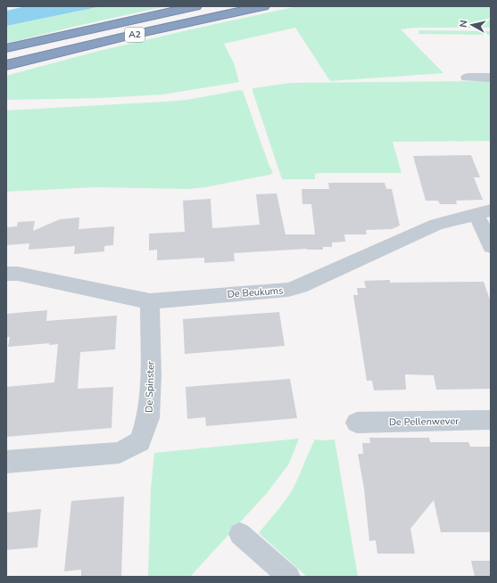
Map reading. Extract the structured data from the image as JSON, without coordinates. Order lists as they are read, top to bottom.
{
  "streets": {
    "highway": ["A2"],
    "street": ["De Beukums", "De Spinster", "De Pellenwever"]
  },
  "crossings": [
    ["De Beukums", "De Spinster"]
  ],
  "north": "left"
}
